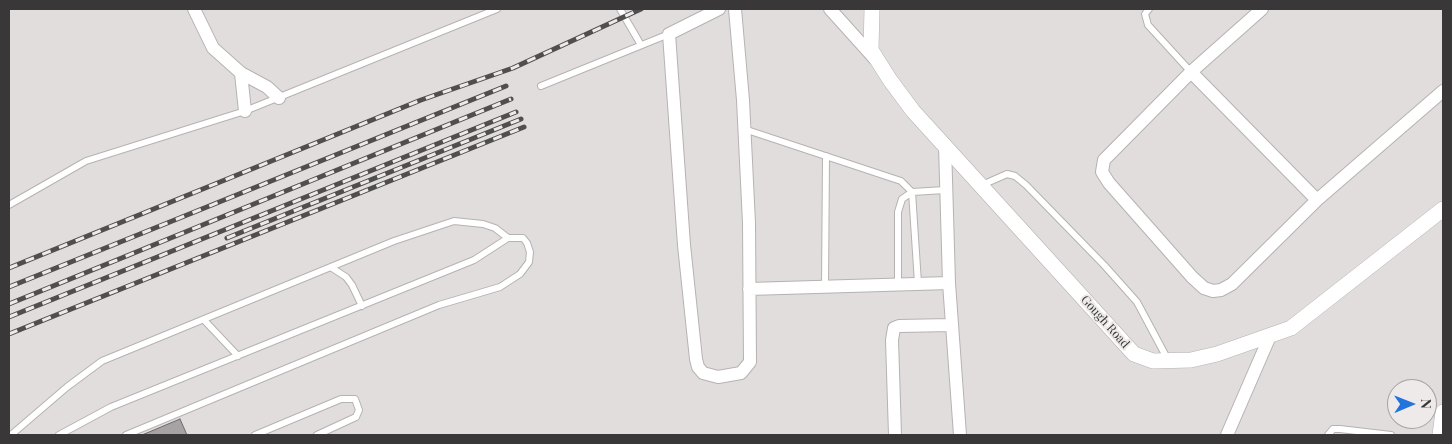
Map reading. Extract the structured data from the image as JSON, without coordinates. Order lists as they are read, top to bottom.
{
  "streets": {
    "street": ["Gough Road"]
  },
  "north": "right"
}
